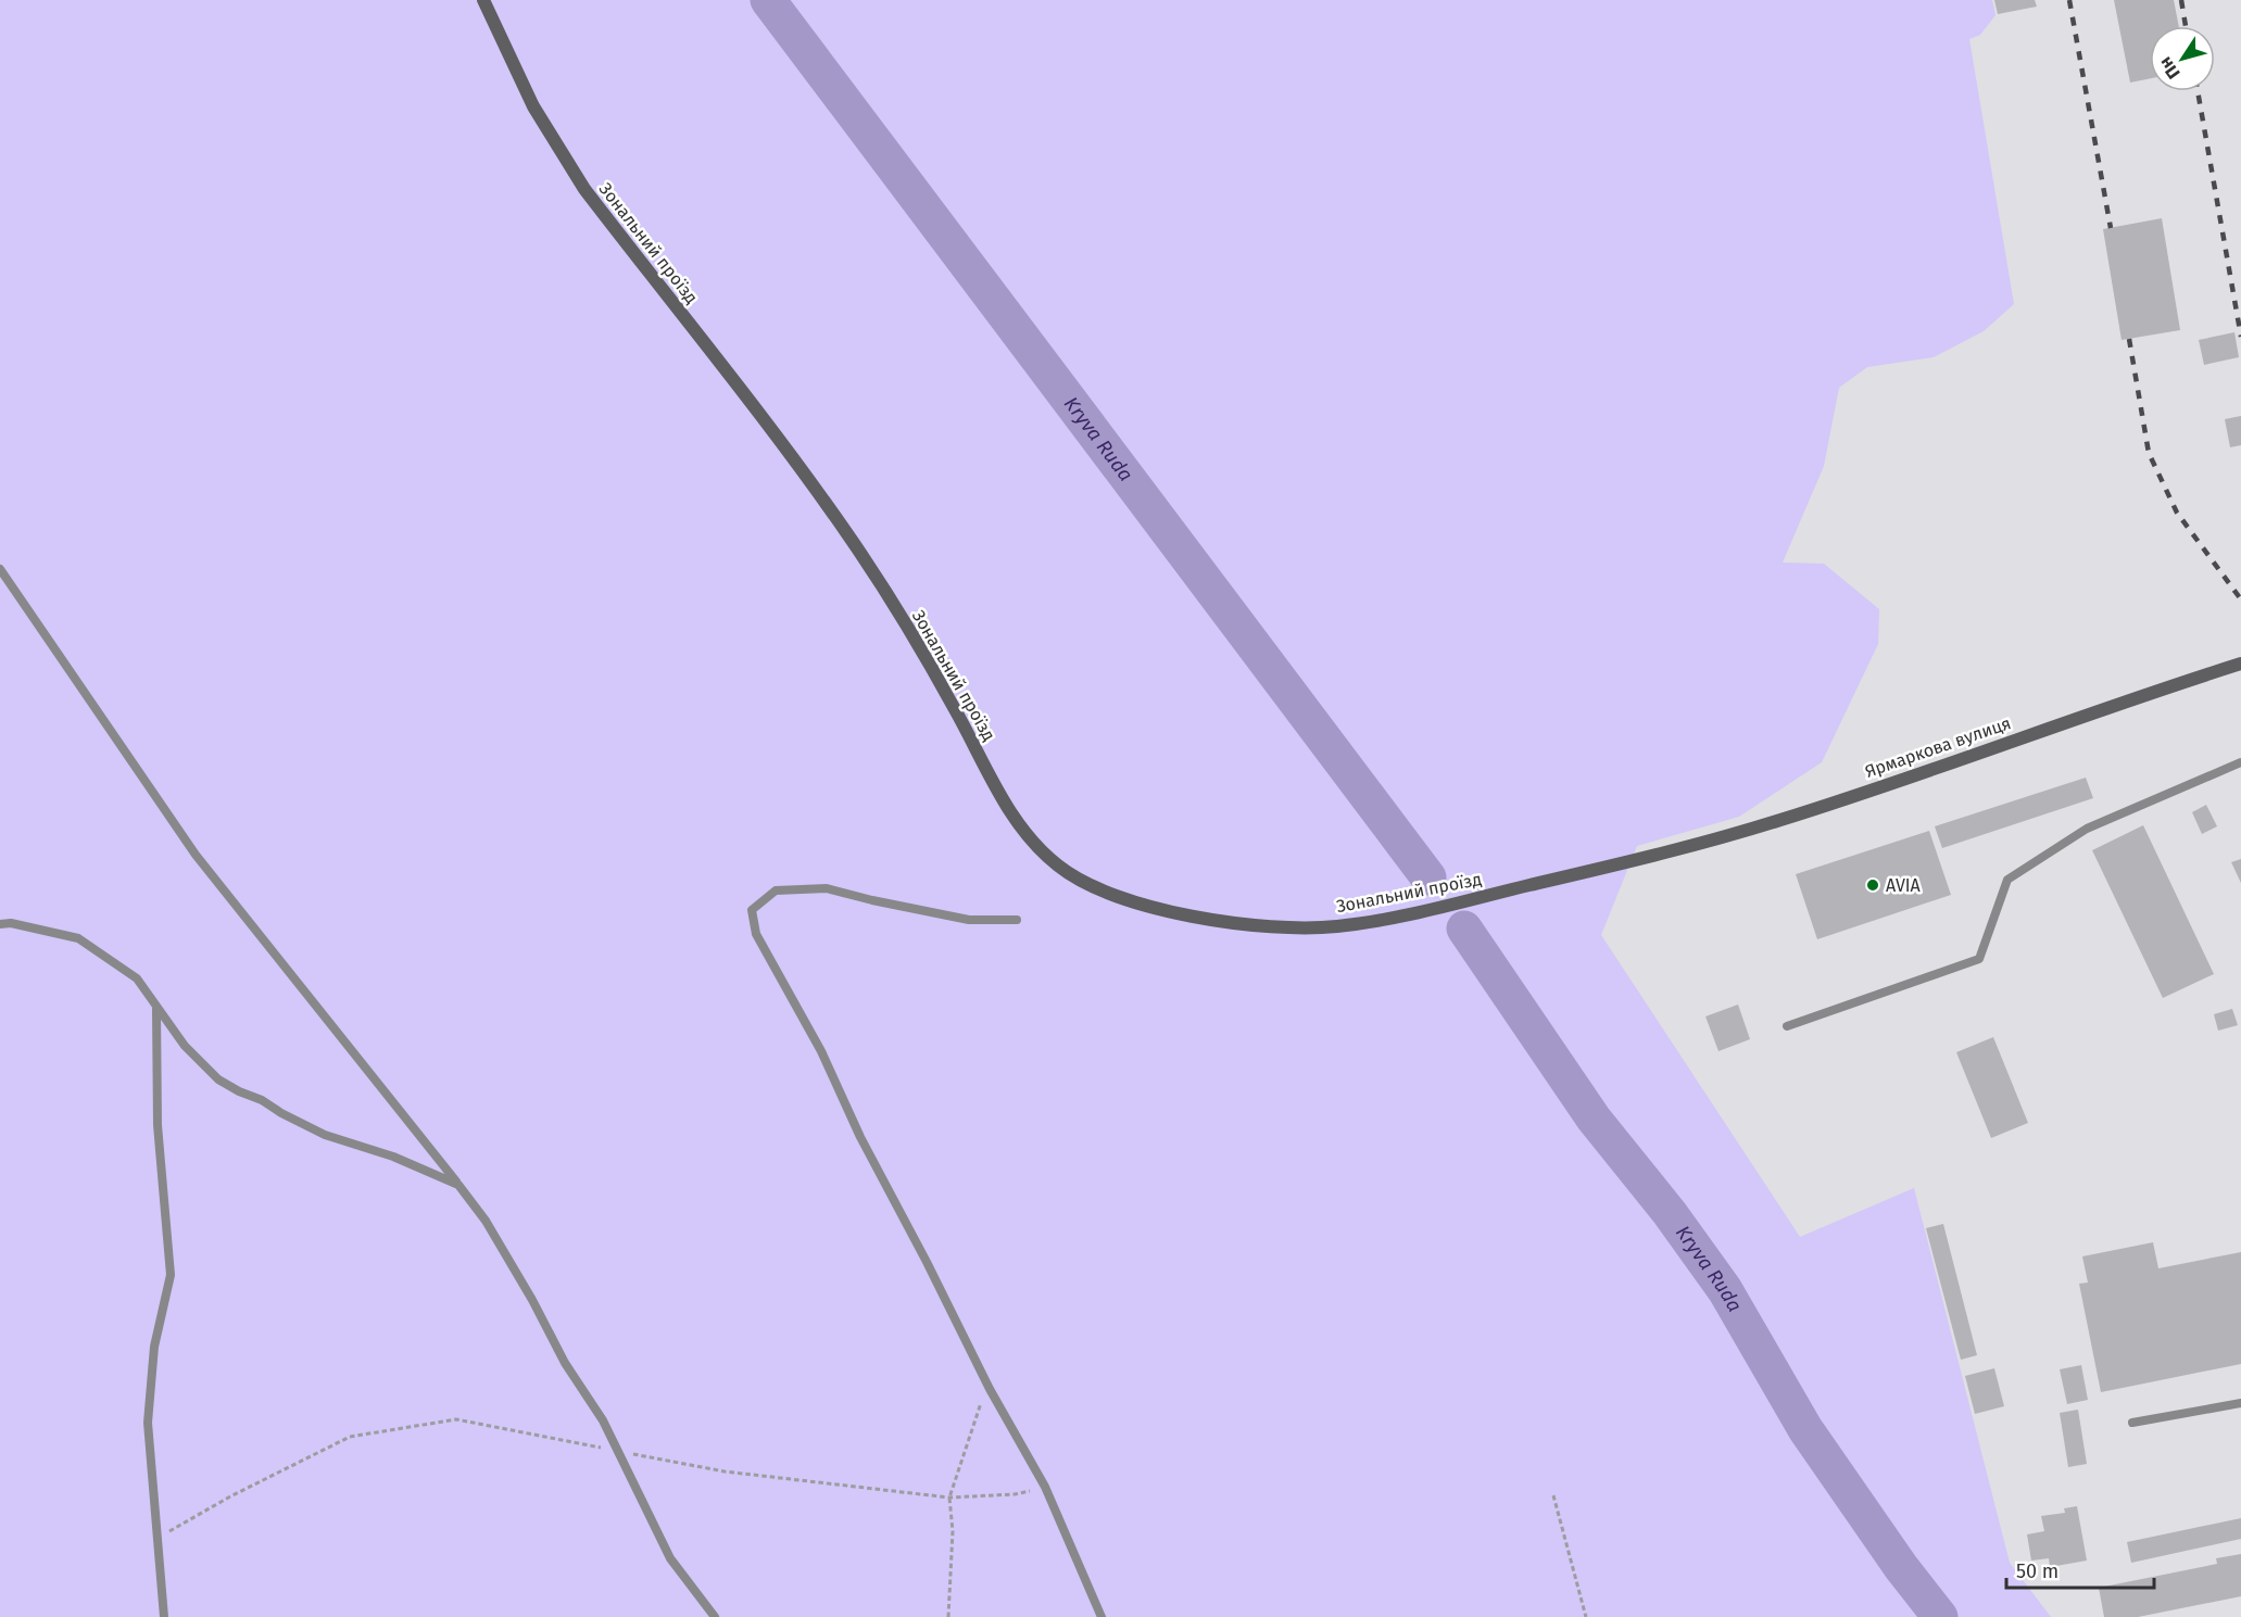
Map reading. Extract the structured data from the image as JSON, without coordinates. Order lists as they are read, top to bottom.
{
  "streets": {
    "street": ["Зональний проїзд", "Ярмаркова вулиця"]
  },
  "crossings": [
    ["Зональний проїзд", "Ярмаркова вулиця"]
  ],
  "water": ["Kryva Ruda"],
  "places": ["AVIA"],
  "scale_bar": "50 m",
  "north": "bottom left"
}
